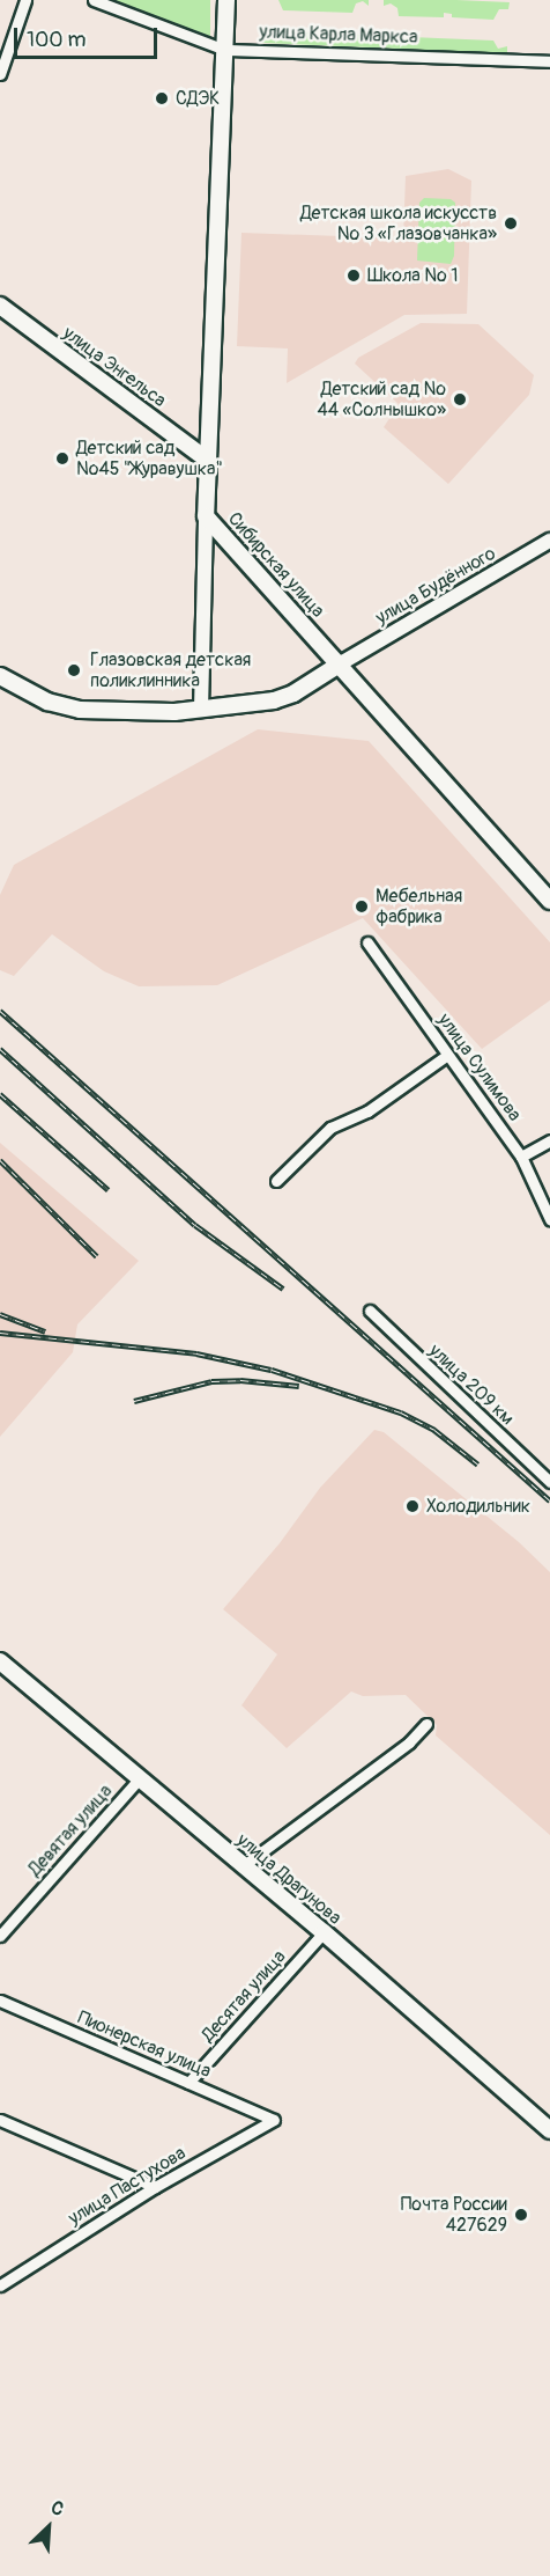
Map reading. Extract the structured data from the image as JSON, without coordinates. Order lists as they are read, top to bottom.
{
  "streets": {
    "main road": ["улица Энгельса", "Сибирская улица", "улица Драгунова"],
    "street": [
      "улица Карла Маркса",
      "улица Будённого",
      "улица Сулимова",
      "улица 209 км",
      "Девятая улица",
      "Десятая улица",
      "Пионерская улица",
      "улица Пастухова"
    ]
  },
  "crossings": [
    ["улица Карла Маркса", "Сибирская улица"],
    ["улица Энгельса", "Сибирская улица"],
    ["Сибирская улица", "улица Будённого"],
    ["Девятая улица", "улица Драгунова"],
    ["улица Драгунова", "Десятая улица"],
    ["Десятая улица", "Пионерская улица"],
    ["Пионерская улица", "улица Пастухова"]
  ],
  "places": [
    "СДЭК",
    "Детская школа искусств № 3 «Глазовчанка»",
    "Школа № 1",
    "Детский сад № 44 «Солнышко»",
    "Детский сад №45 \"Журавушка\"",
    "Глазовская детская поликлинника",
    "Мебельная фабрика",
    "Холодильник",
    "Почта России 427629"
  ],
  "scale_bar": "100 m",
  "north": "top right"
}
